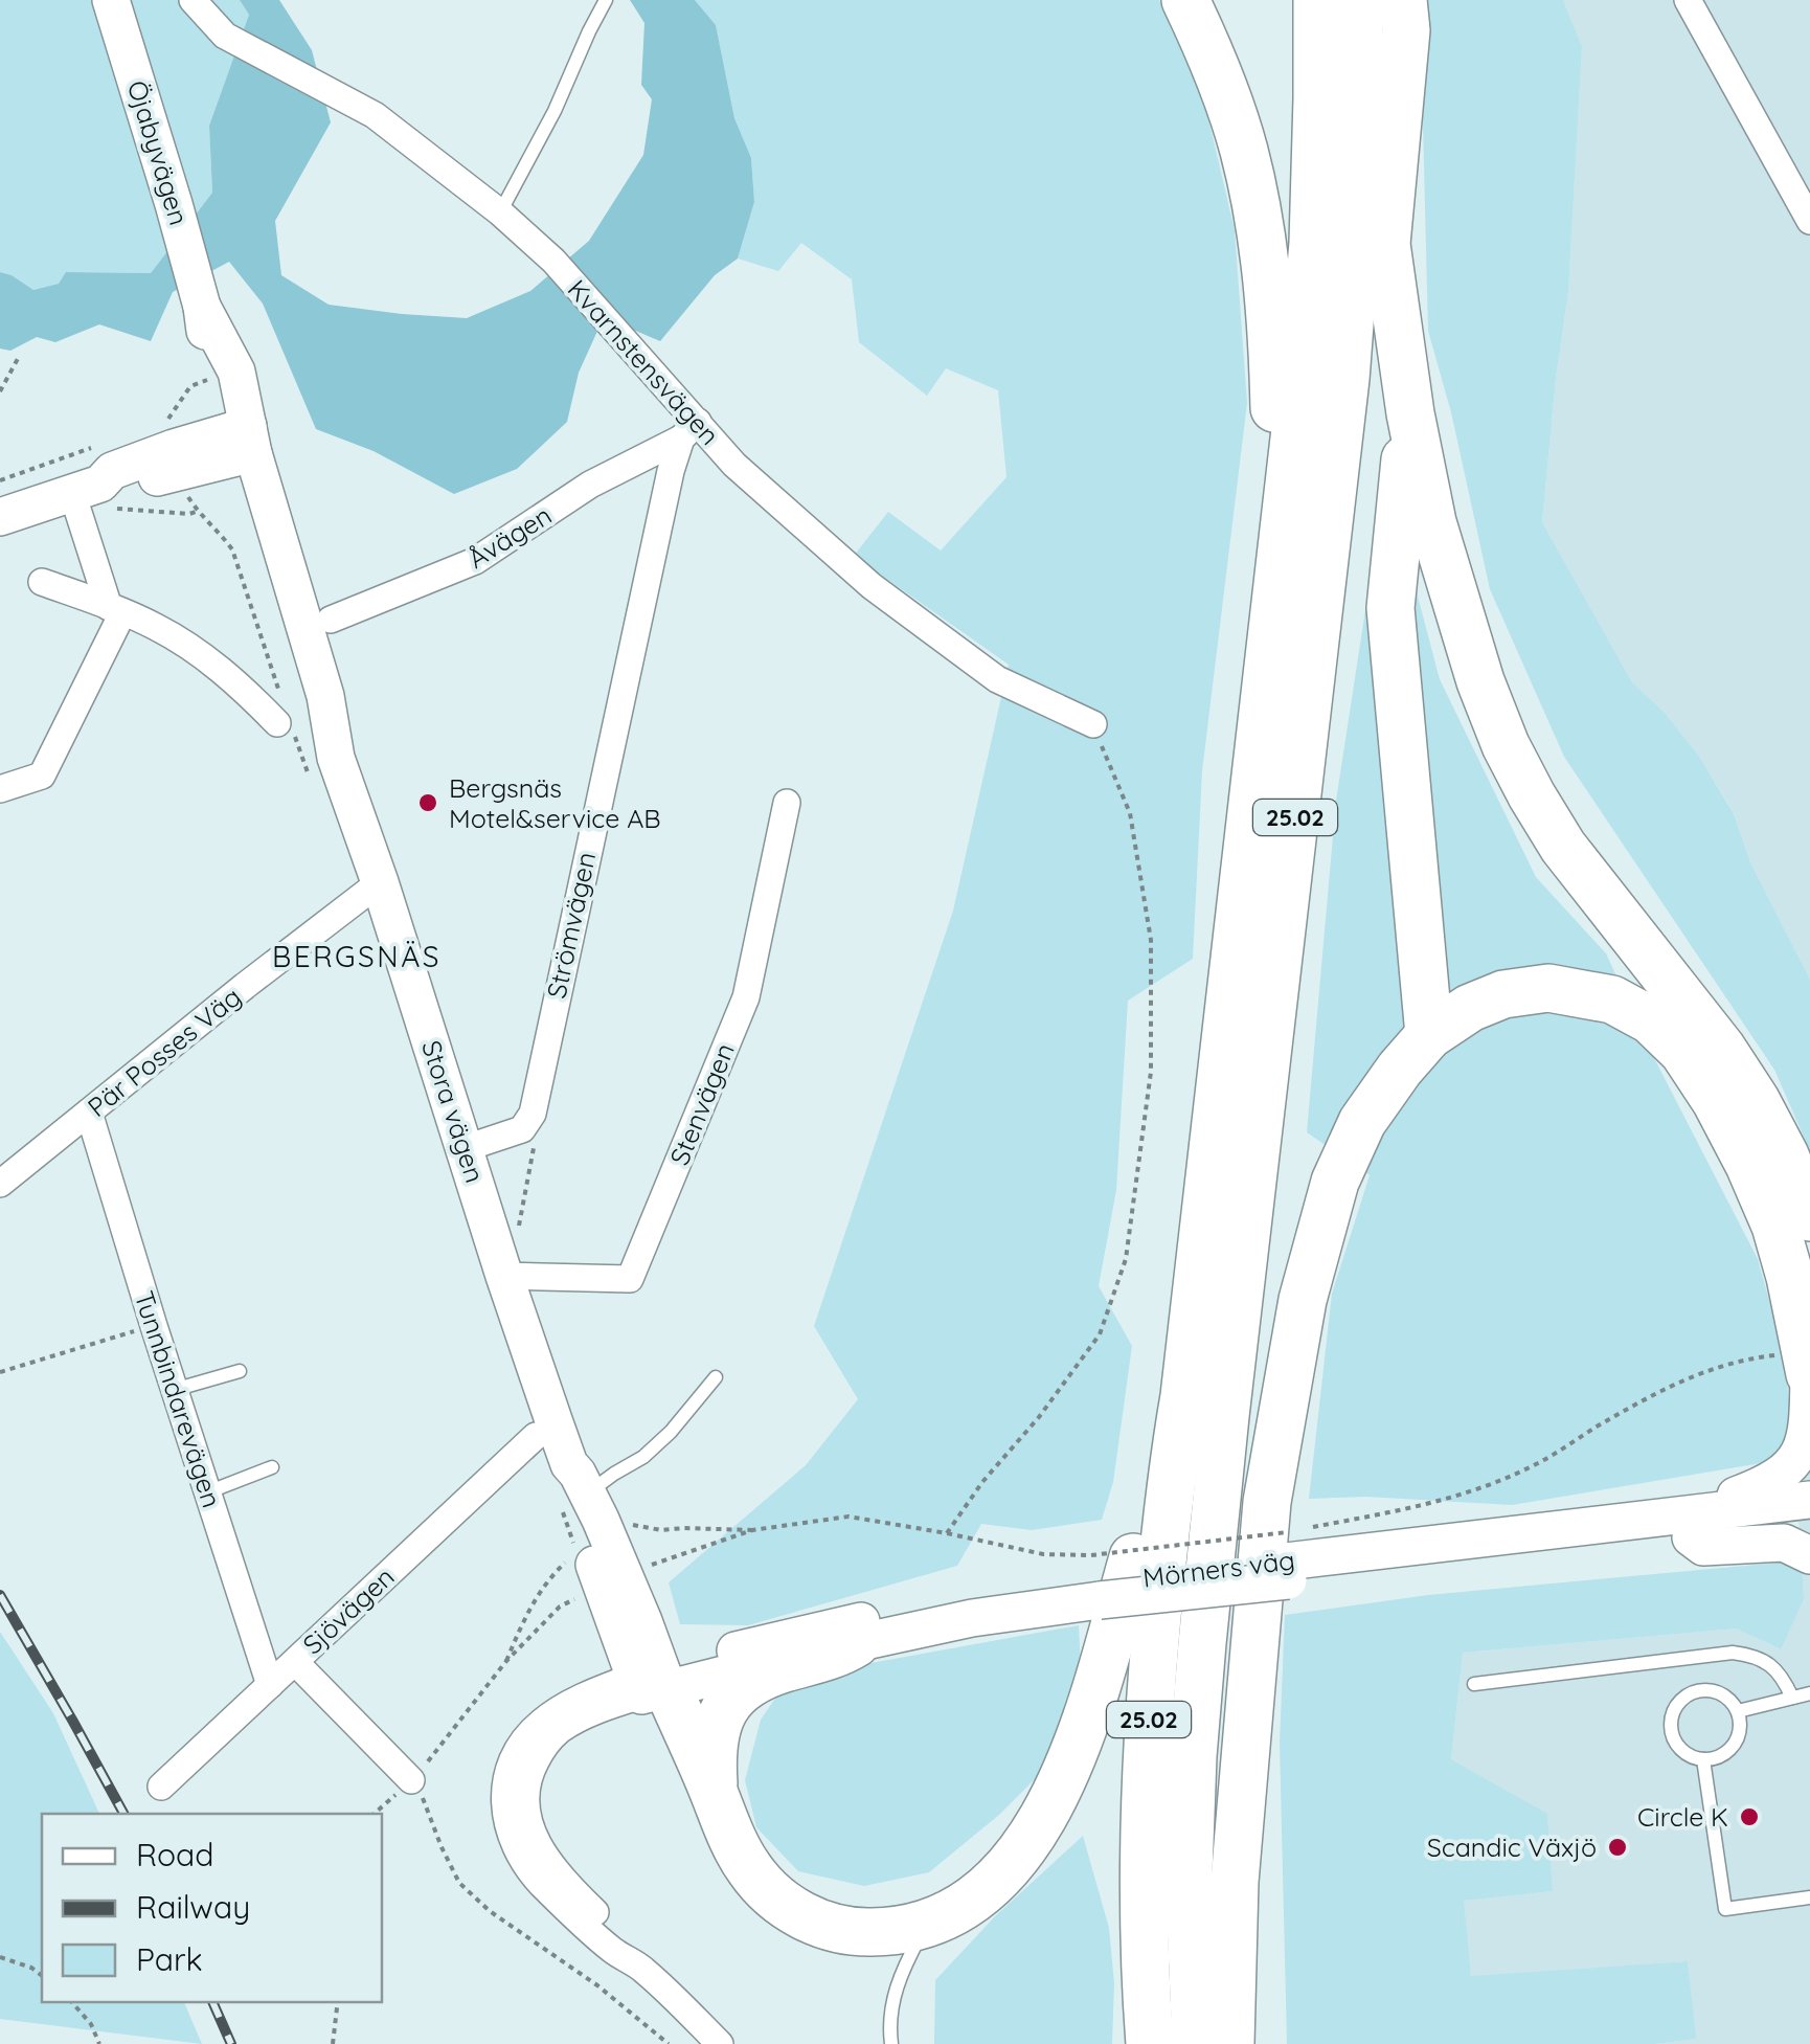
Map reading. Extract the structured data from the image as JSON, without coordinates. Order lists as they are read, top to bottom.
{
  "streets": {
    "highway": ["25.02"],
    "street": [
      "Öjabyvägen",
      "Kvarnstensvägen",
      "Åvägen",
      "Strömvägen",
      "Pär Posses Väg",
      "Stenvägen",
      "Stora vägen",
      "Tunnbindarevägen",
      "Mörners väg",
      "Sjövägen"
    ]
  },
  "crossings": [
    ["Öjabyvägen", "Stora vägen"],
    ["Kvarnstensvägen", "Åvägen"],
    ["Kvarnstensvägen", "Strömvägen"],
    ["Åvägen", "Strömvägen"],
    ["Pär Posses Väg", "Stora vägen"],
    ["Pär Posses Väg", "Tunnbindarevägen"],
    ["Stenvägen", "Stora vägen"],
    ["Stora vägen", "Mörners väg"],
    ["Tunnbindarevägen", "Sjövägen"]
  ],
  "districts": ["BERGSNÄS"],
  "places": ["Bergsnäs Motel&service AB", "Circle K", "Scandic Växjö"],
  "legend": ["Road", "Railway", "Park"]
}
